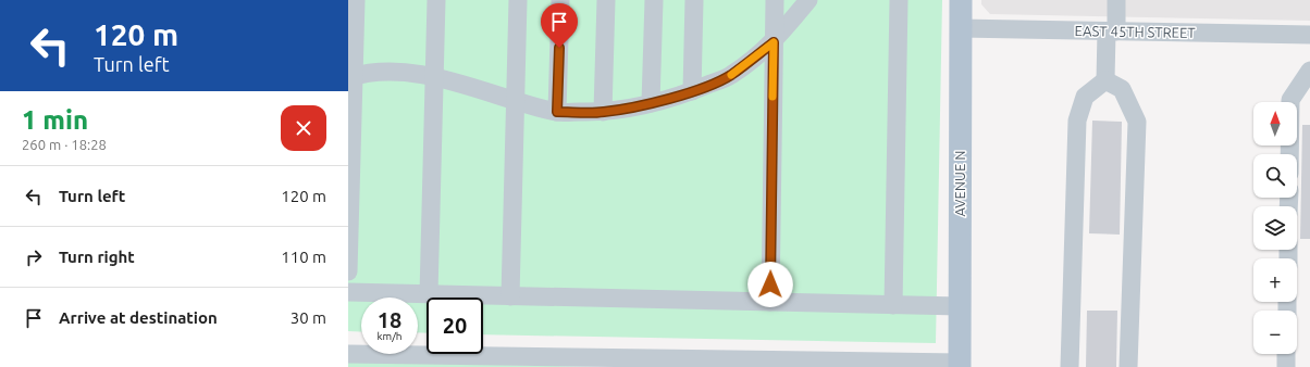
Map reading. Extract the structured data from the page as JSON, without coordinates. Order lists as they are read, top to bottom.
{
  "streets": {
    "main road": ["AVENUE N"],
    "street": ["EAST 45TH STREET"]
  },
  "crossings": [
    ["EAST 45TH STREET", "AVENUE N"]
  ],
  "north": "top",
  "page": {
    "turn": ["120 m", "Turn left"],
    "heading": ["1 min", "260 m · 18:28"],
    "map_buttons": ["+", "−"],
    "list": [
      {
        "name": "Turn left",
        "value": "120 m"
      },
      {
        "name": "Turn right",
        "value": "110 m"
      },
      {
        "name": "Arrive at destination",
        "value": "30 m"
      }
    ],
    "speed": "18 km/h",
    "limit": "20"
  }
}
